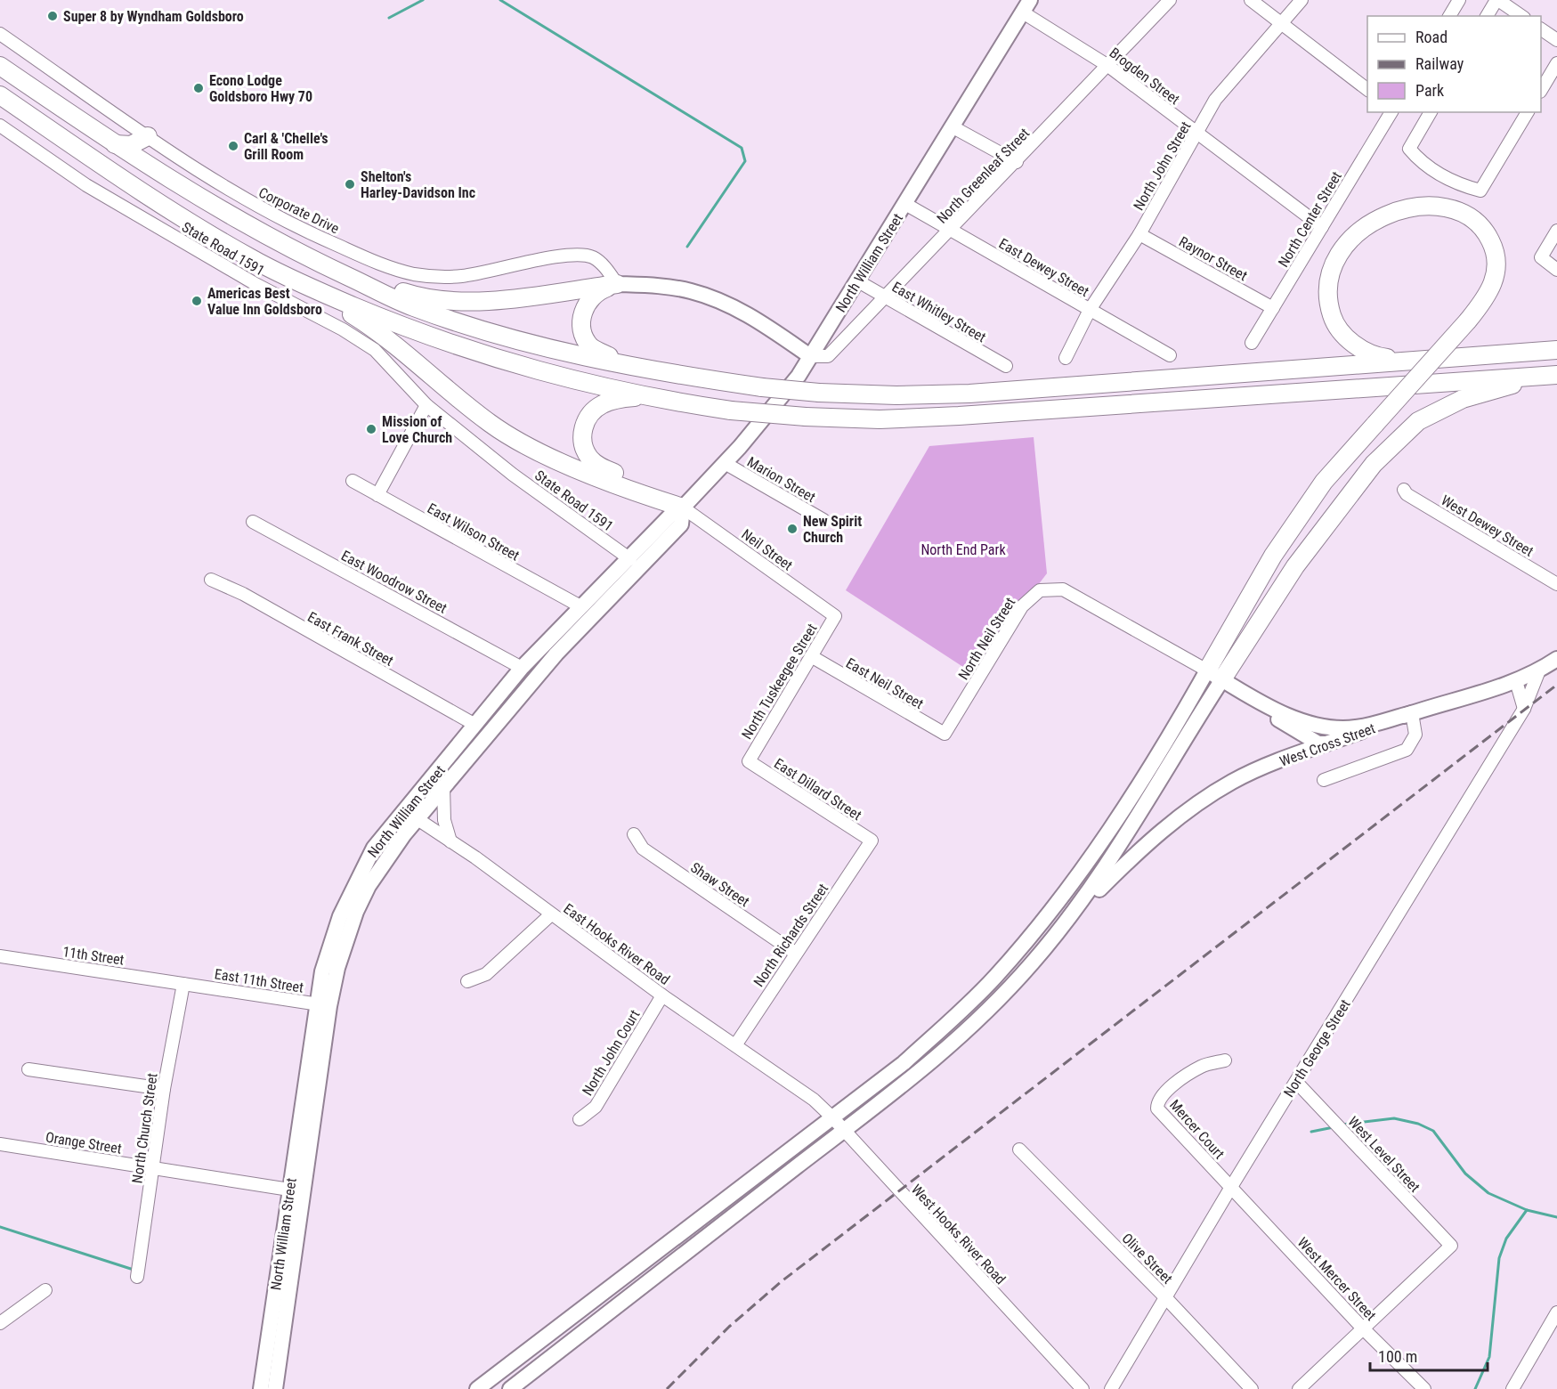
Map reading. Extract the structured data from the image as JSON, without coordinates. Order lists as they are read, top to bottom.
{
  "streets": {
    "main road": ["North William Street", "West Cross Street"],
    "street": [
      "Brogden Street",
      "North John Street",
      "North Greenleaf Street",
      "Corporate Drive",
      "North Center Street",
      "State Road 1591",
      "Raynor Street",
      "East Dewey Street",
      "East Whitley Street",
      "Marion Street",
      "West Dewey Street",
      "East Wilson Street",
      "Neil Street",
      "East Woodrow Street",
      "East Frank Street",
      "North Neil Street",
      "North Tuskeegee Street",
      "East Neil Street",
      "East Dillard Street",
      "Shaw Street",
      "North Richards Street",
      "East Hooks River Road",
      "11th Street",
      "East 11th Street",
      "North George Street",
      "North John Court",
      "North Church Street",
      "Mercer Court",
      "Orange Street",
      "West Level Street",
      "West Hooks River Road",
      "Olive Street",
      "West Mercer Street"
    ]
  },
  "crossings": [
    ["Brogden Street", "North John Street"],
    ["Brogden Street", "North Greenleaf Street"],
    ["Brogden Street", "North Center Street"],
    ["Brogden Street", "North William Street"],
    ["North John Street", "Raynor Street"],
    ["North John Street", "East Dewey Street"],
    ["North Greenleaf Street", "North William Street"],
    ["North Greenleaf Street", "East Dewey Street"],
    ["North Greenleaf Street", "East Whitley Street"],
    ["North Center Street", "Raynor Street"],
    ["State Road 1591", "North William Street"],
    ["North William Street", "East Dewey Street"],
    ["North William Street", "East Whitley Street"],
    ["North William Street", "Marion Street"],
    ["North William Street", "East Wilson Street"],
    ["North William Street", "Neil Street"],
    ["North William Street", "East Woodrow Street"],
    ["North William Street", "East Frank Street"],
    ["North William Street", "East Hooks River Road"],
    ["North William Street", "East 11th Street"],
    ["North William Street", "Orange Street"],
    ["Neil Street", "North Tuskeegee Street"],
    ["North Neil Street", "East Neil Street"],
    ["North Neil Street", "West Cross Street"],
    ["North Tuskeegee Street", "East Neil Street"],
    ["North Tuskeegee Street", "East Dillard Street"],
    ["East Dillard Street", "North Richards Street"],
    ["Shaw Street", "North Richards Street"],
    ["North Richards Street", "East Hooks River Road"],
    ["East Hooks River Road", "North John Court"],
    ["East Hooks River Road", "West Hooks River Road"],
    ["11th Street", "East 11th Street"],
    ["11th Street", "North Church Street"],
    ["East 11th Street", "North Church Street"],
    ["North George Street", "Mercer Court"],
    ["North George Street", "West Level Street"],
    ["North George Street", "Olive Street"],
    ["North George Street", "West Mercer Street"],
    ["North Church Street", "Orange Street"],
    ["Mercer Court", "West Mercer Street"],
    ["West Level Street", "West Mercer Street"]
  ],
  "parks": ["North End Park"],
  "places": [
    "Super 8 by Wyndham Goldsboro",
    "Econo Lodge Goldsboro Hwy 70",
    "Carl & 'Chelle's Grill Room",
    "Shelton's Harley-Davidson Inc",
    "Americas Best Value Inn Goldsboro",
    "Mission of Love Church",
    "New Spirit Church"
  ],
  "legend": ["Road", "Railway", "Park"],
  "scale_bar": "100 m"
}
